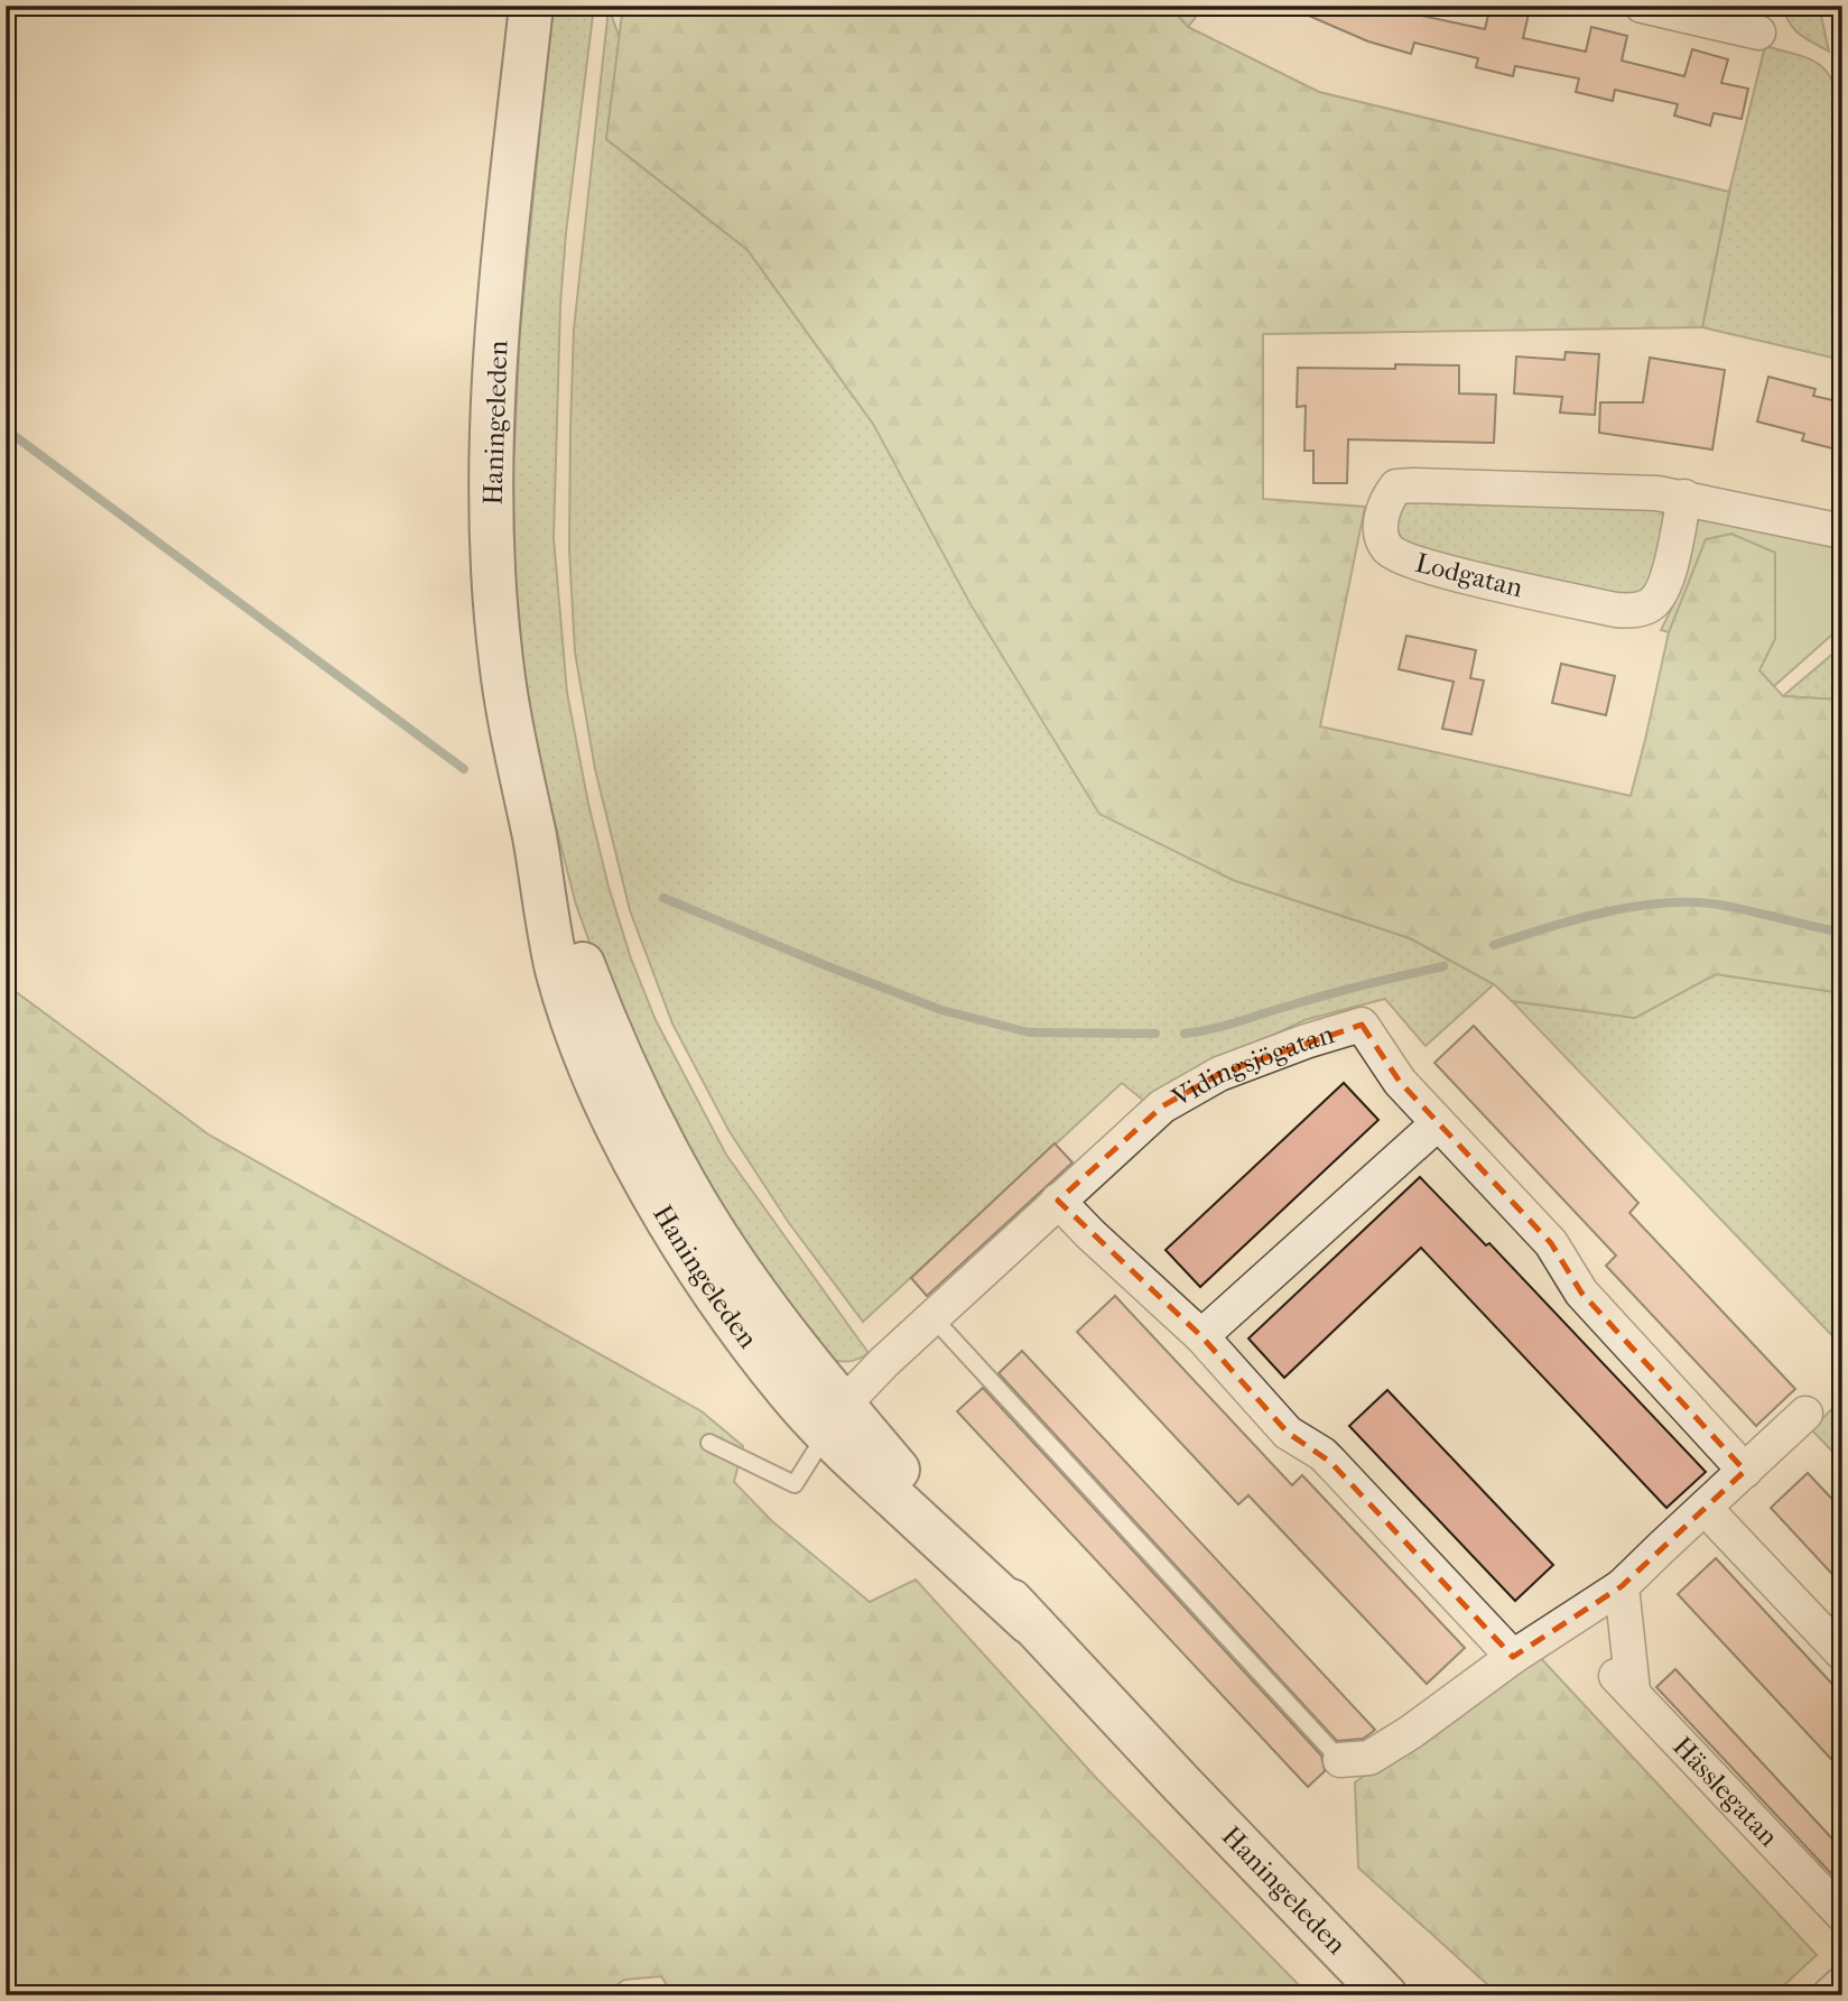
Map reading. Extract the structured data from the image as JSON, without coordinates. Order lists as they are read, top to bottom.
{
  "streets": {
    "main road": ["Haningeleden"],
    "street": ["Lodgatan", "Vidingsjögatan", "Hässlegatan"]
  },
  "crossings": [
    ["Haningeleden", "Vidingsjögatan"]
  ]
}
